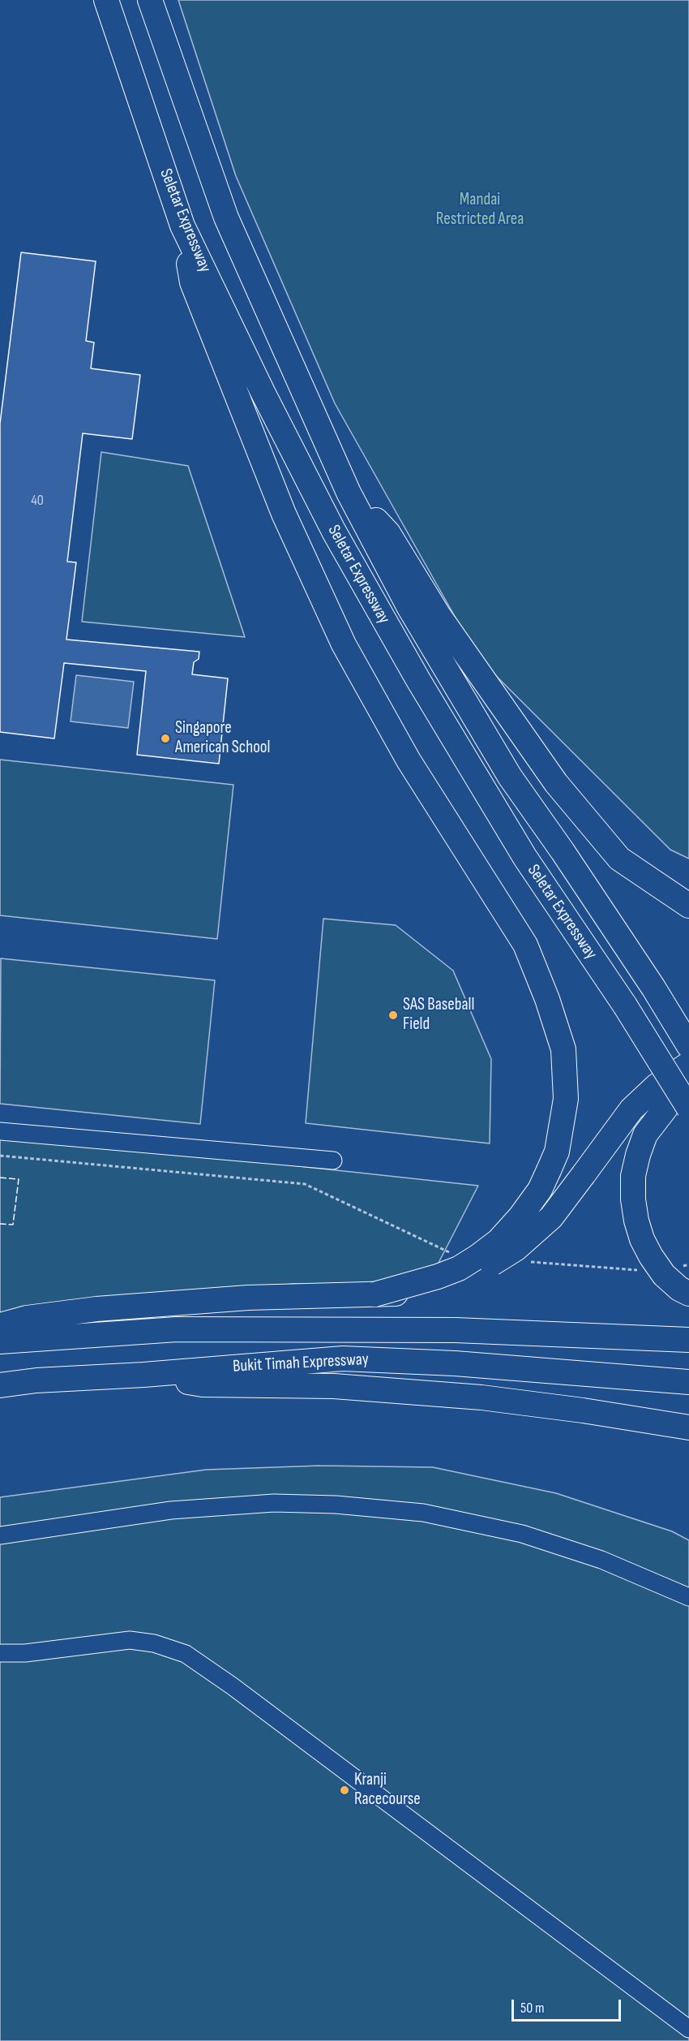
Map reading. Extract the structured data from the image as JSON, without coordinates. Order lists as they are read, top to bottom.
{
  "streets": {
    "highway": ["Seletar Expressway", "Bukit Timah Expressway"]
  },
  "parks": ["Mandai Restricted Area"],
  "places": ["Singapore American School", "SAS Baseball Field", "Kranji Racecourse"],
  "house_numbers": ["40"],
  "scale_bar": "50 m"
}
